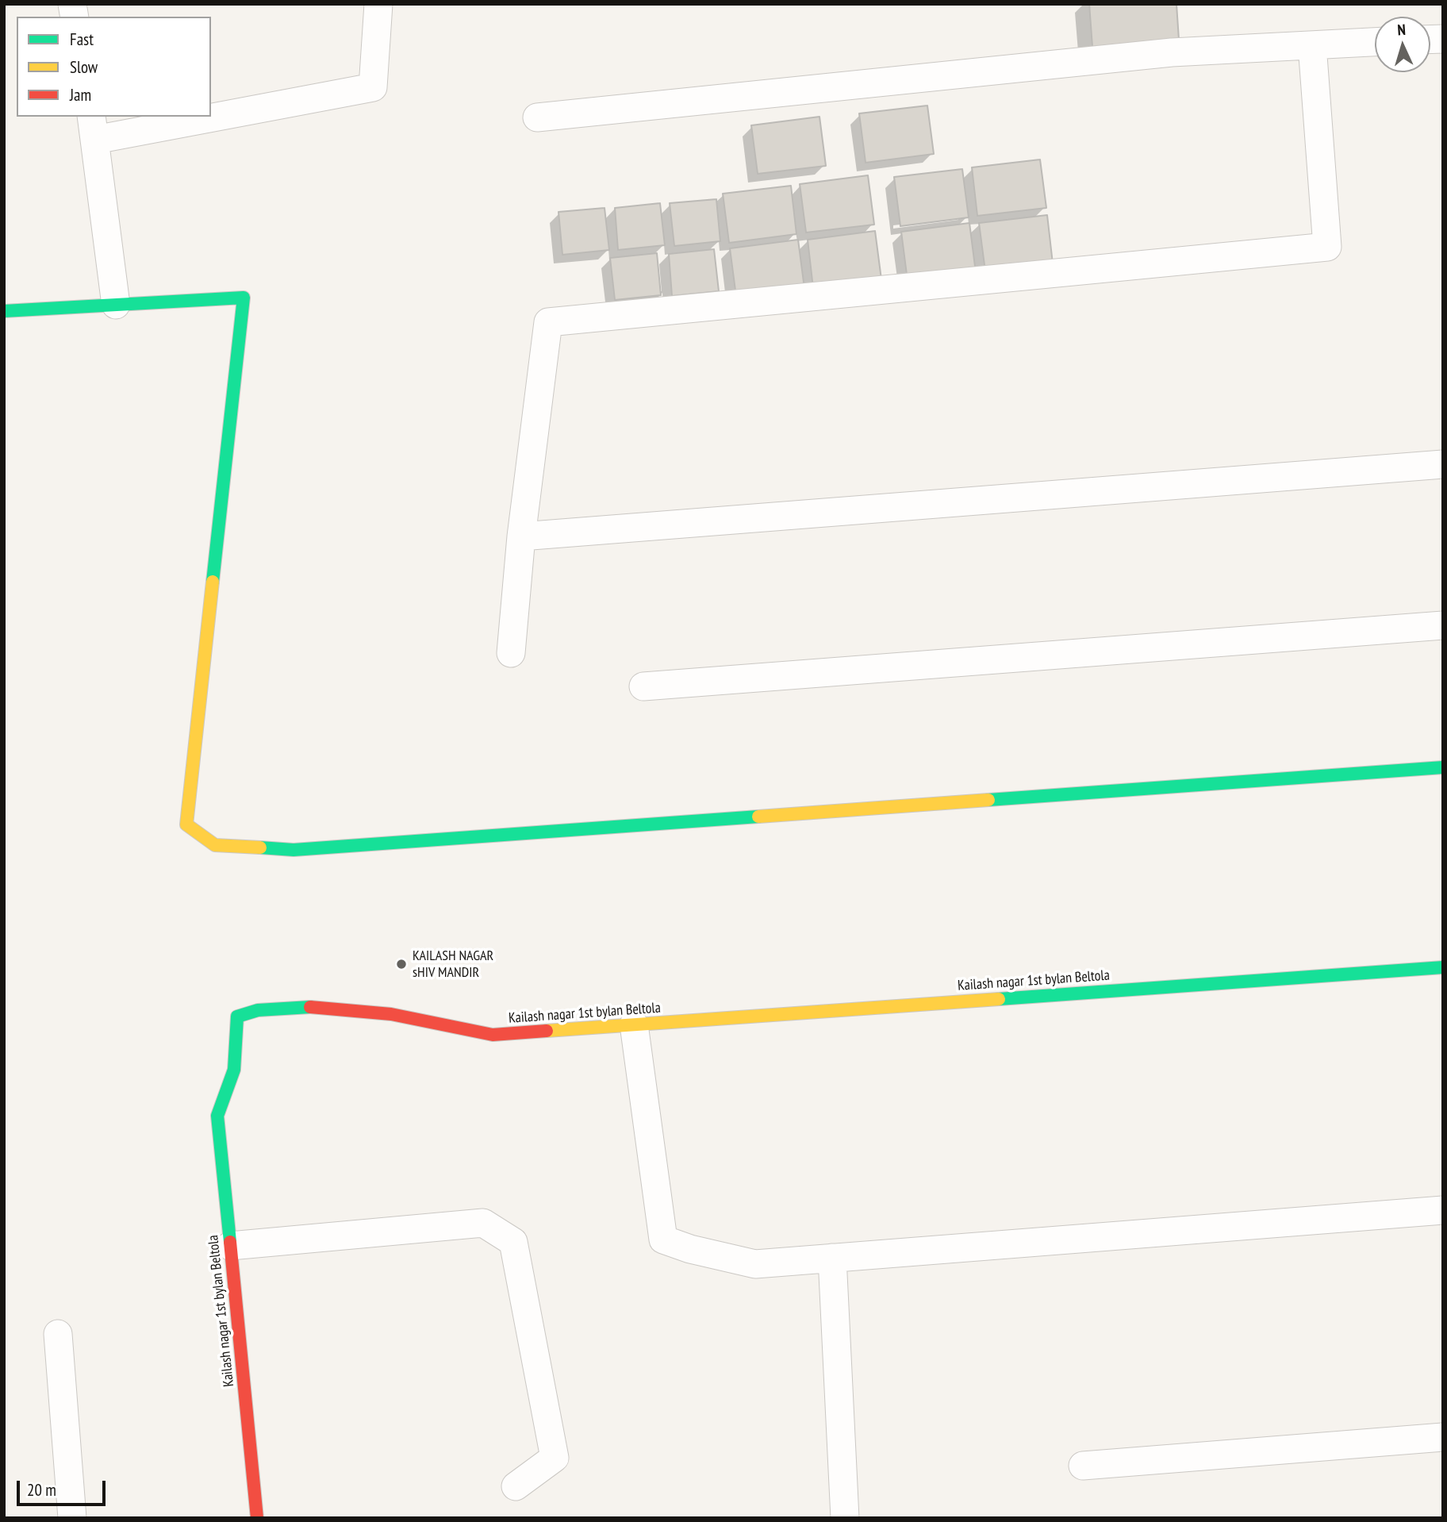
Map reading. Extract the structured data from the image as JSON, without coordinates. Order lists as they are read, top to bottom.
{
  "streets": {
    "street": ["Kailash nagar 1st bylan Beltola"]
  },
  "places": ["KAILASH NAGAR sHIV MANDIR"],
  "legend": ["Fast", "Slow", "Jam"],
  "scale_bar": "20 m",
  "north": "top"
}
